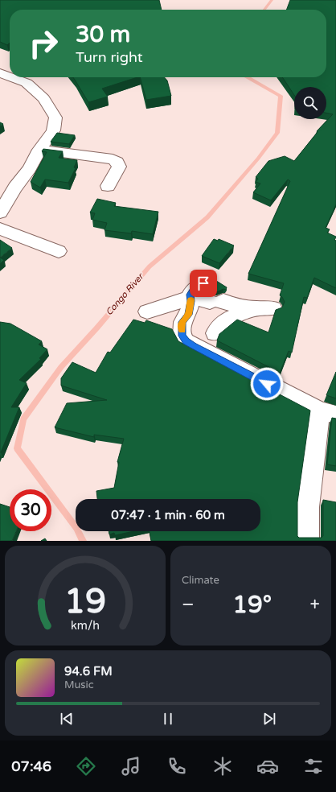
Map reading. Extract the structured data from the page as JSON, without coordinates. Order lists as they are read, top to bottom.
{
  "water": ["Congo River"],
  "page": {
    "turn": ["30 m", "Turn right"],
    "limit": "30",
    "trip": "07:47 · 1 min · 60 m",
    "tile": "Climate",
    "heat": ["−", "19°", "+"],
    "song": ["94.6 FM", "Music"],
    "tabs": "07:46",
    "gauge": ["19", "km/h"]
  }
}
